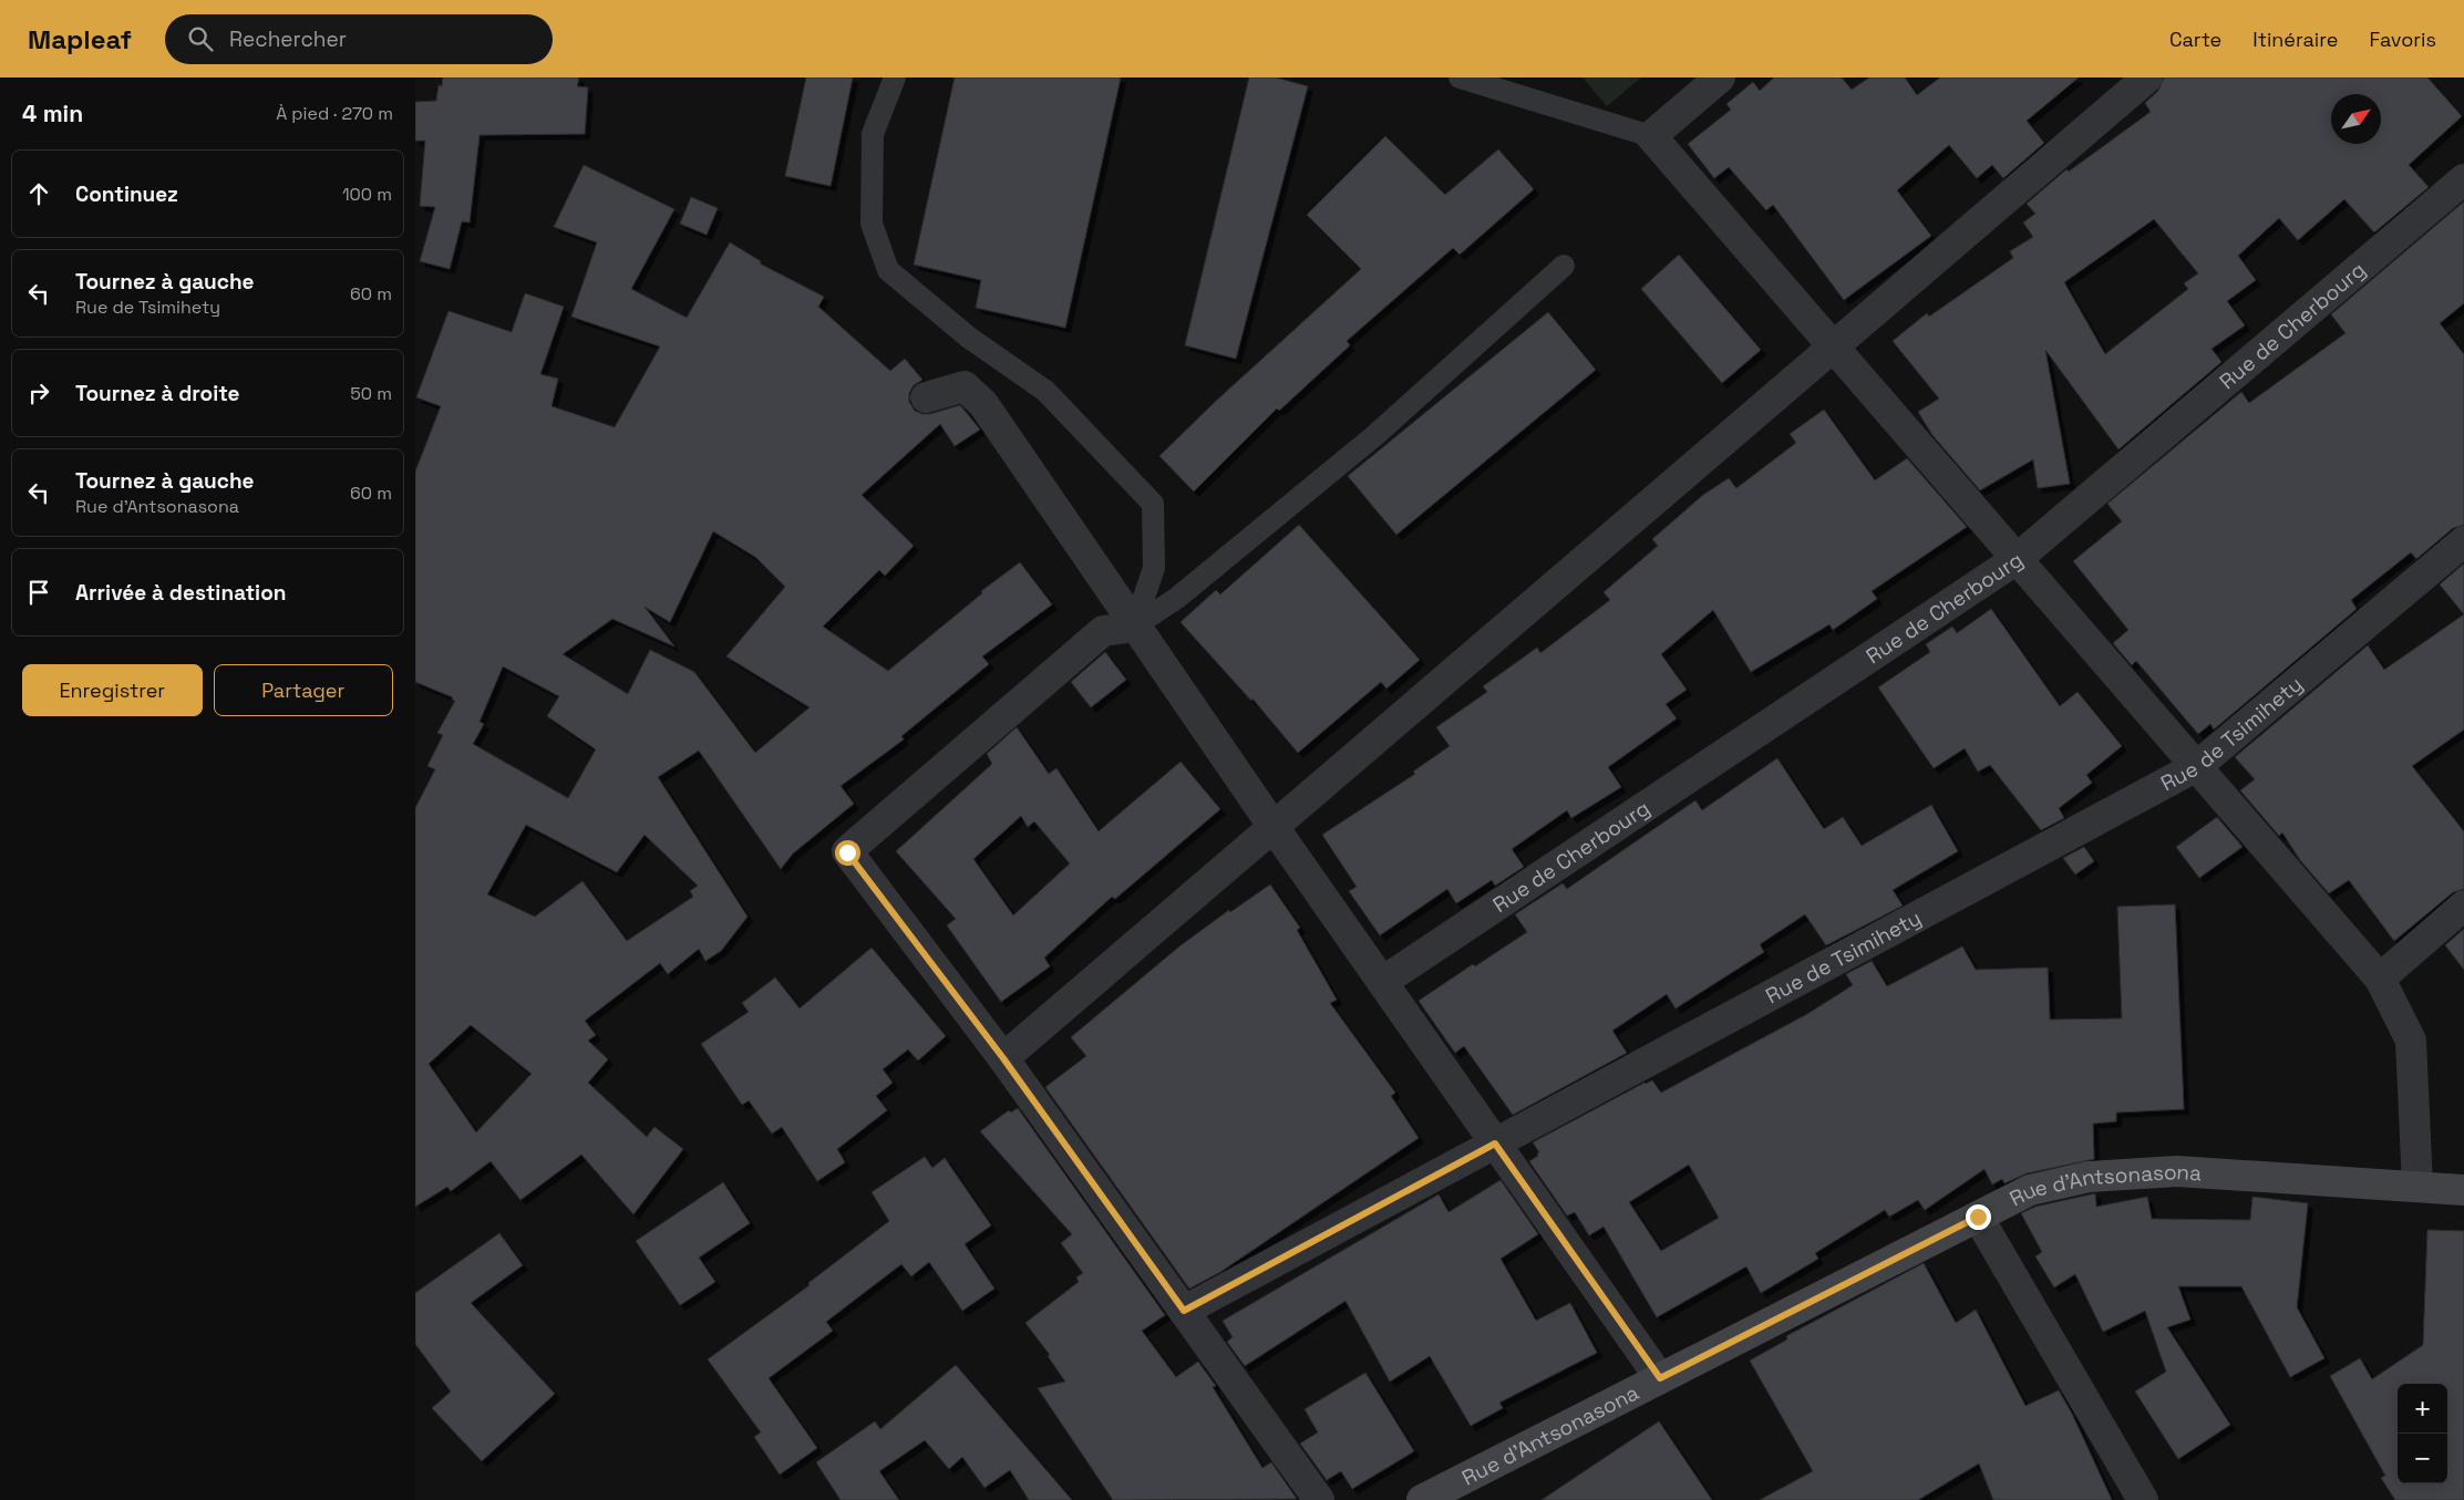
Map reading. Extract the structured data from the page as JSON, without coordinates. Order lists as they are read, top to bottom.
{
  "streets": {
    "street": ["Rue de Cherbourg", "Rue de Tsimihety", "Rue d'Antsonasona"]
  },
  "north": "top right",
  "page": {
    "header": "Mapleaf",
    "search": "Rechercher",
    "nav": ["Carte", "Itinéraire", "Favoris"],
    "heading": ["4 min", "À pied · 270 m"],
    "list": [
      ["Continuez", "100 m"],
      ["Tournez à gauche", "Rue de Tsimihety", "60 m"],
      ["Tournez à droite", "50 m"],
      ["Tournez à gauche", "Rue d'Antsonasona", "60 m"],
      "Arrivée à destination"
    ],
    "buttons": ["Enregistrer", "Partager"],
    "map_buttons": ["+", "−"]
  }
}
